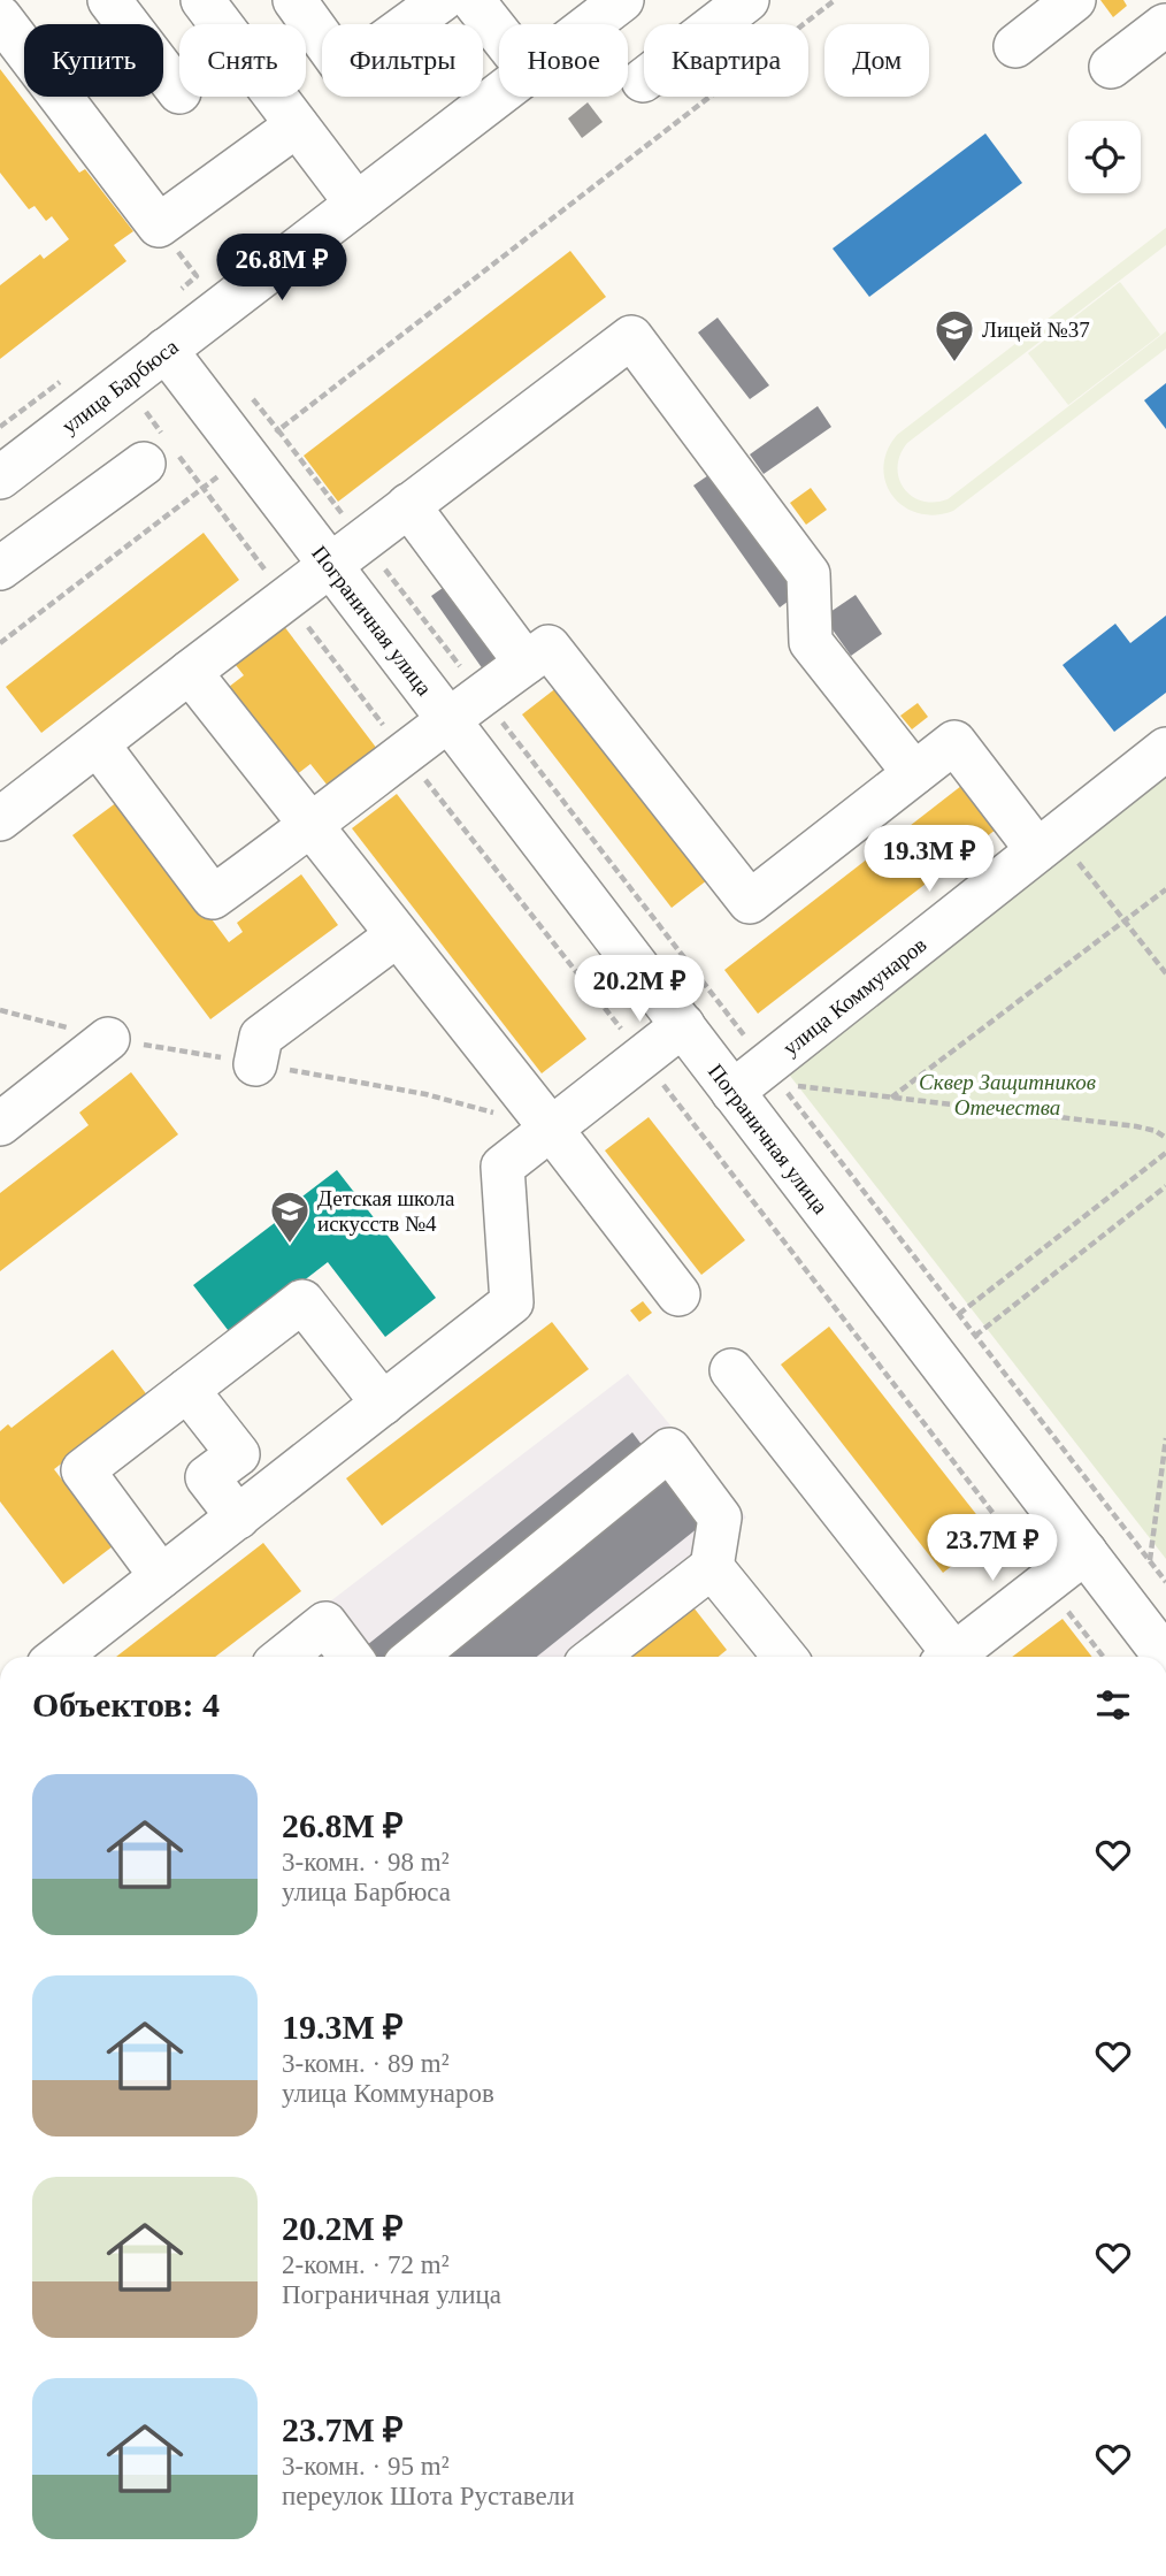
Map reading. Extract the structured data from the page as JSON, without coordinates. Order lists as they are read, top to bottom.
{
  "streets": {
    "street": ["улица Барбюса", "Пограничная улица", "улица Коммунаров"]
  },
  "crossings": [
    ["улица Барбюса", "Пограничная улица"],
    ["Пограничная улица", "улица Коммунаров"]
  ],
  "parks": ["Сквер Защитников Отечества"],
  "places": {
    "school or university": ["Лицей №37", "Детская школа искусств №4"]
  },
  "page": {
    "chip": [
      "Купить",
      "Снять",
      "Фильтры",
      "Новое",
      "Квартира",
      "Дом"
    ],
    "price": [
      "26.8M ₽",
      "19.3M ₽",
      "20.2M ₽",
      "23.7M ₽"
    ],
    "heading": "Объектов: 4",
    "list": [
      {
        "name": "26.8M ₽",
        "note": "3-комн. · 98 m² · улица Барбюса"
      },
      {
        "name": "19.3M ₽",
        "note": "3-комн. · 89 m² · улица Коммунаров"
      },
      {
        "name": "20.2M ₽",
        "note": "2-комн. · 72 m² · Пограничная улица"
      },
      {
        "name": "23.7M ₽",
        "note": "3-комн. · 95 m² · переулок Шота Руставели"
      }
    ]
  }
}
